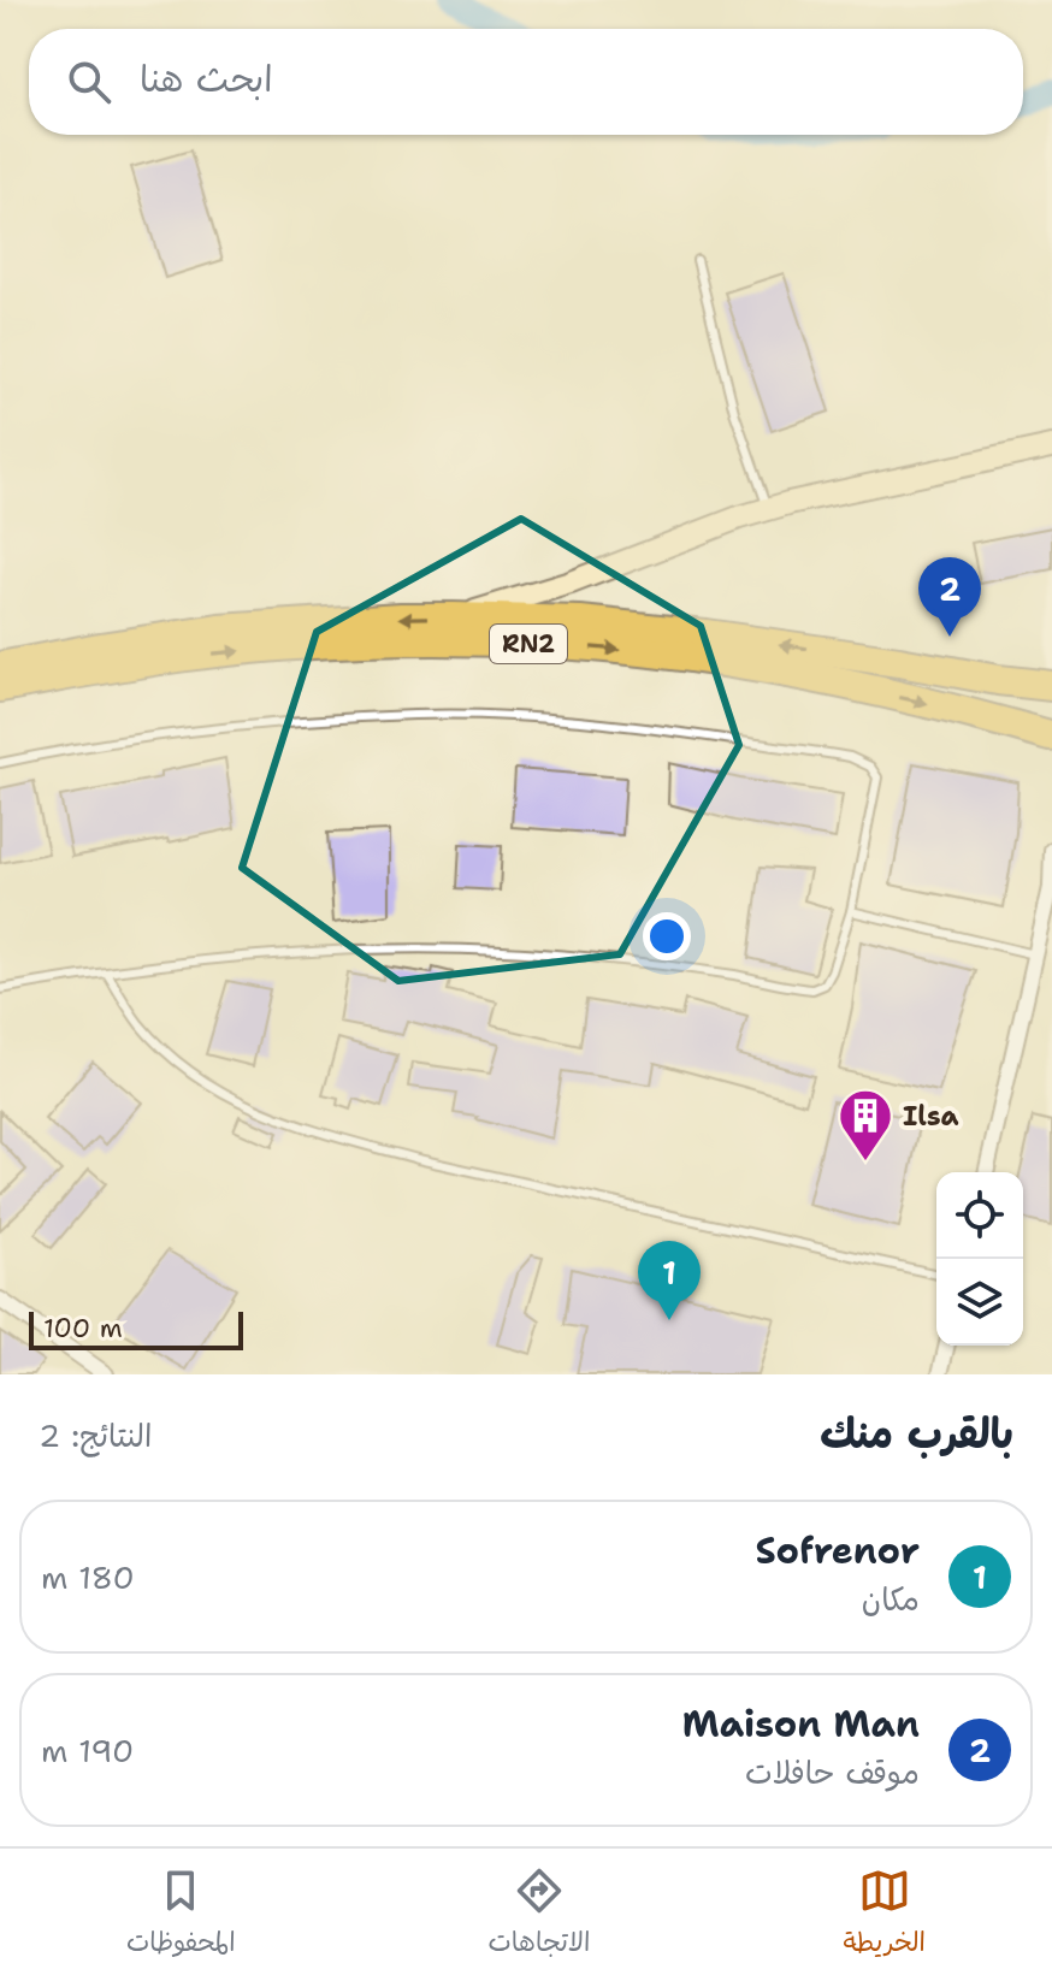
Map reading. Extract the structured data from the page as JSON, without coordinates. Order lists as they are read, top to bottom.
{
  "streets": {
    "highway": ["RN2"]
  },
  "places": {
    "building": ["Ilsa"]
  },
  "scale_bar": "100 m",
  "page": {
    "search": "ابحث هنا",
    "pins": ["2", "1"],
    "scale": "100 m",
    "heading": ["بالقرب منك", "النتائج: 2"],
    "list": [
      {
        "mark": "1",
        "name": "Sofrenor",
        "note": "مكان",
        "value": "180 m"
      },
      {
        "mark": "2",
        "name": "Maison Man",
        "note": "موقف حافلات",
        "value": "190 m"
      }
    ],
    "nav": ["الخريطة", "الاتجاهات", "المحفوظات"]
  }
}
